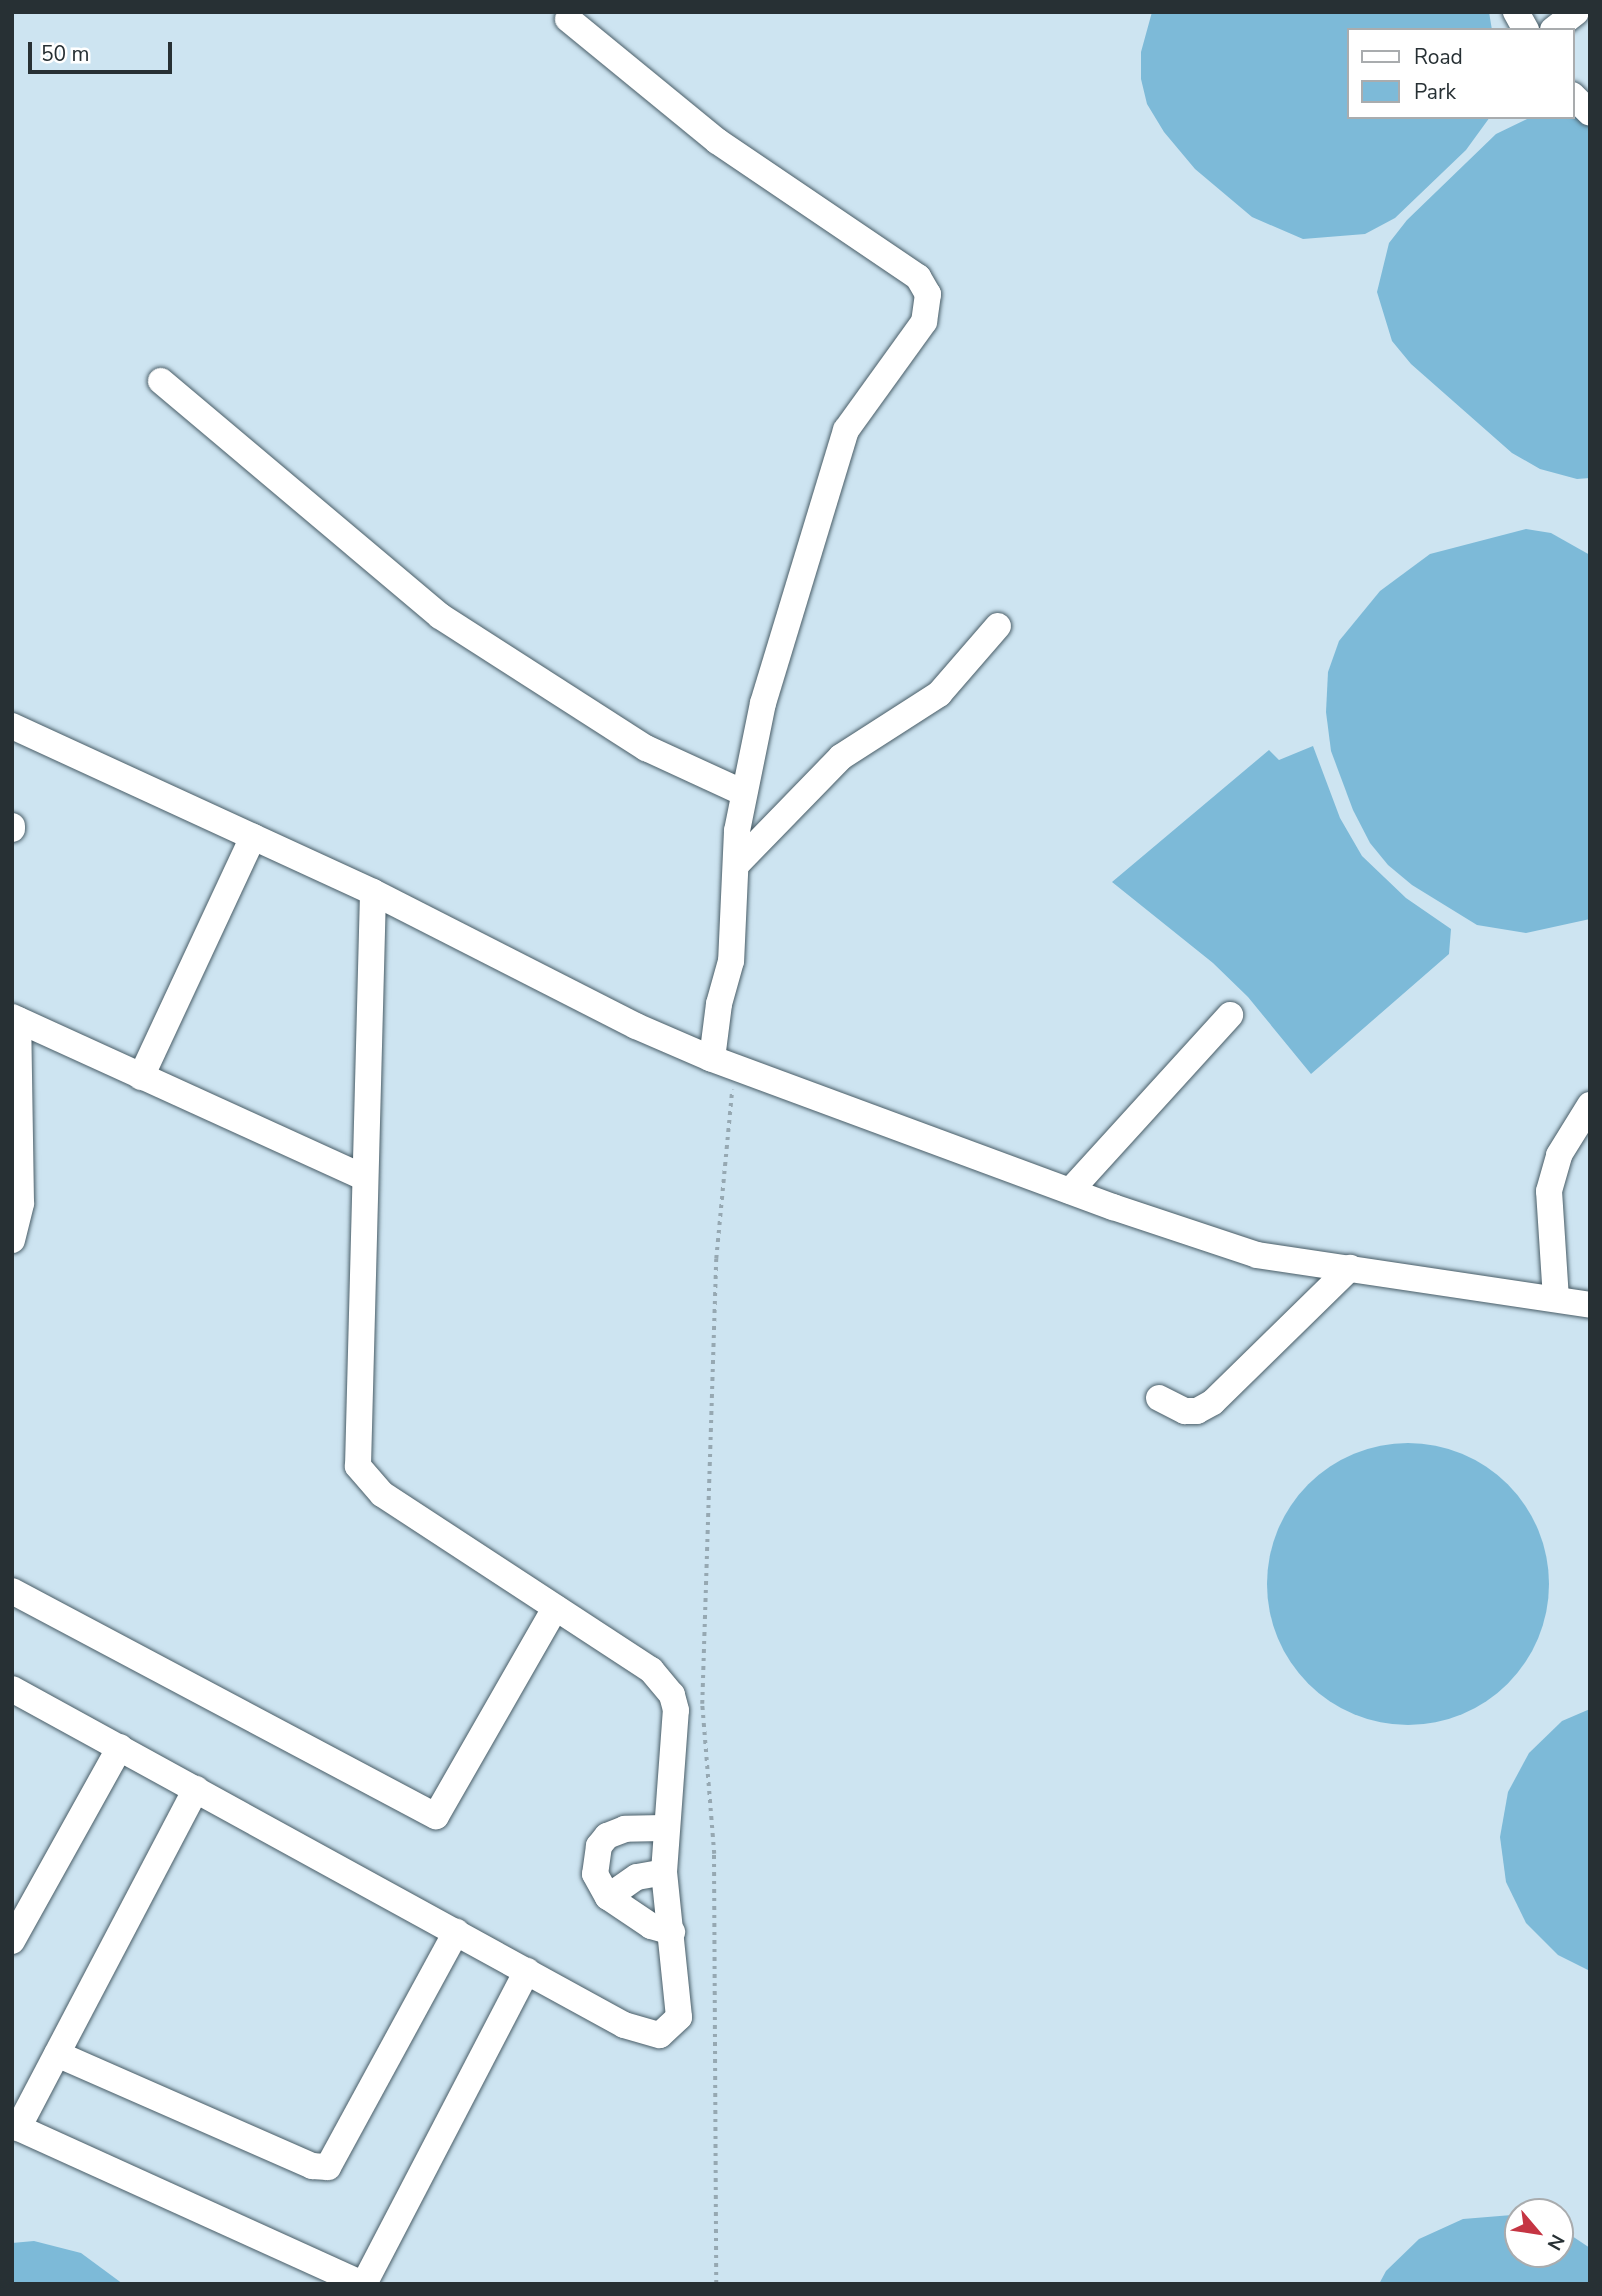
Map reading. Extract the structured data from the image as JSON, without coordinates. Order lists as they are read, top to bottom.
{
  "legend": ["Road", "Park"],
  "scale_bar": "50 m",
  "north": "bottom right"
}
